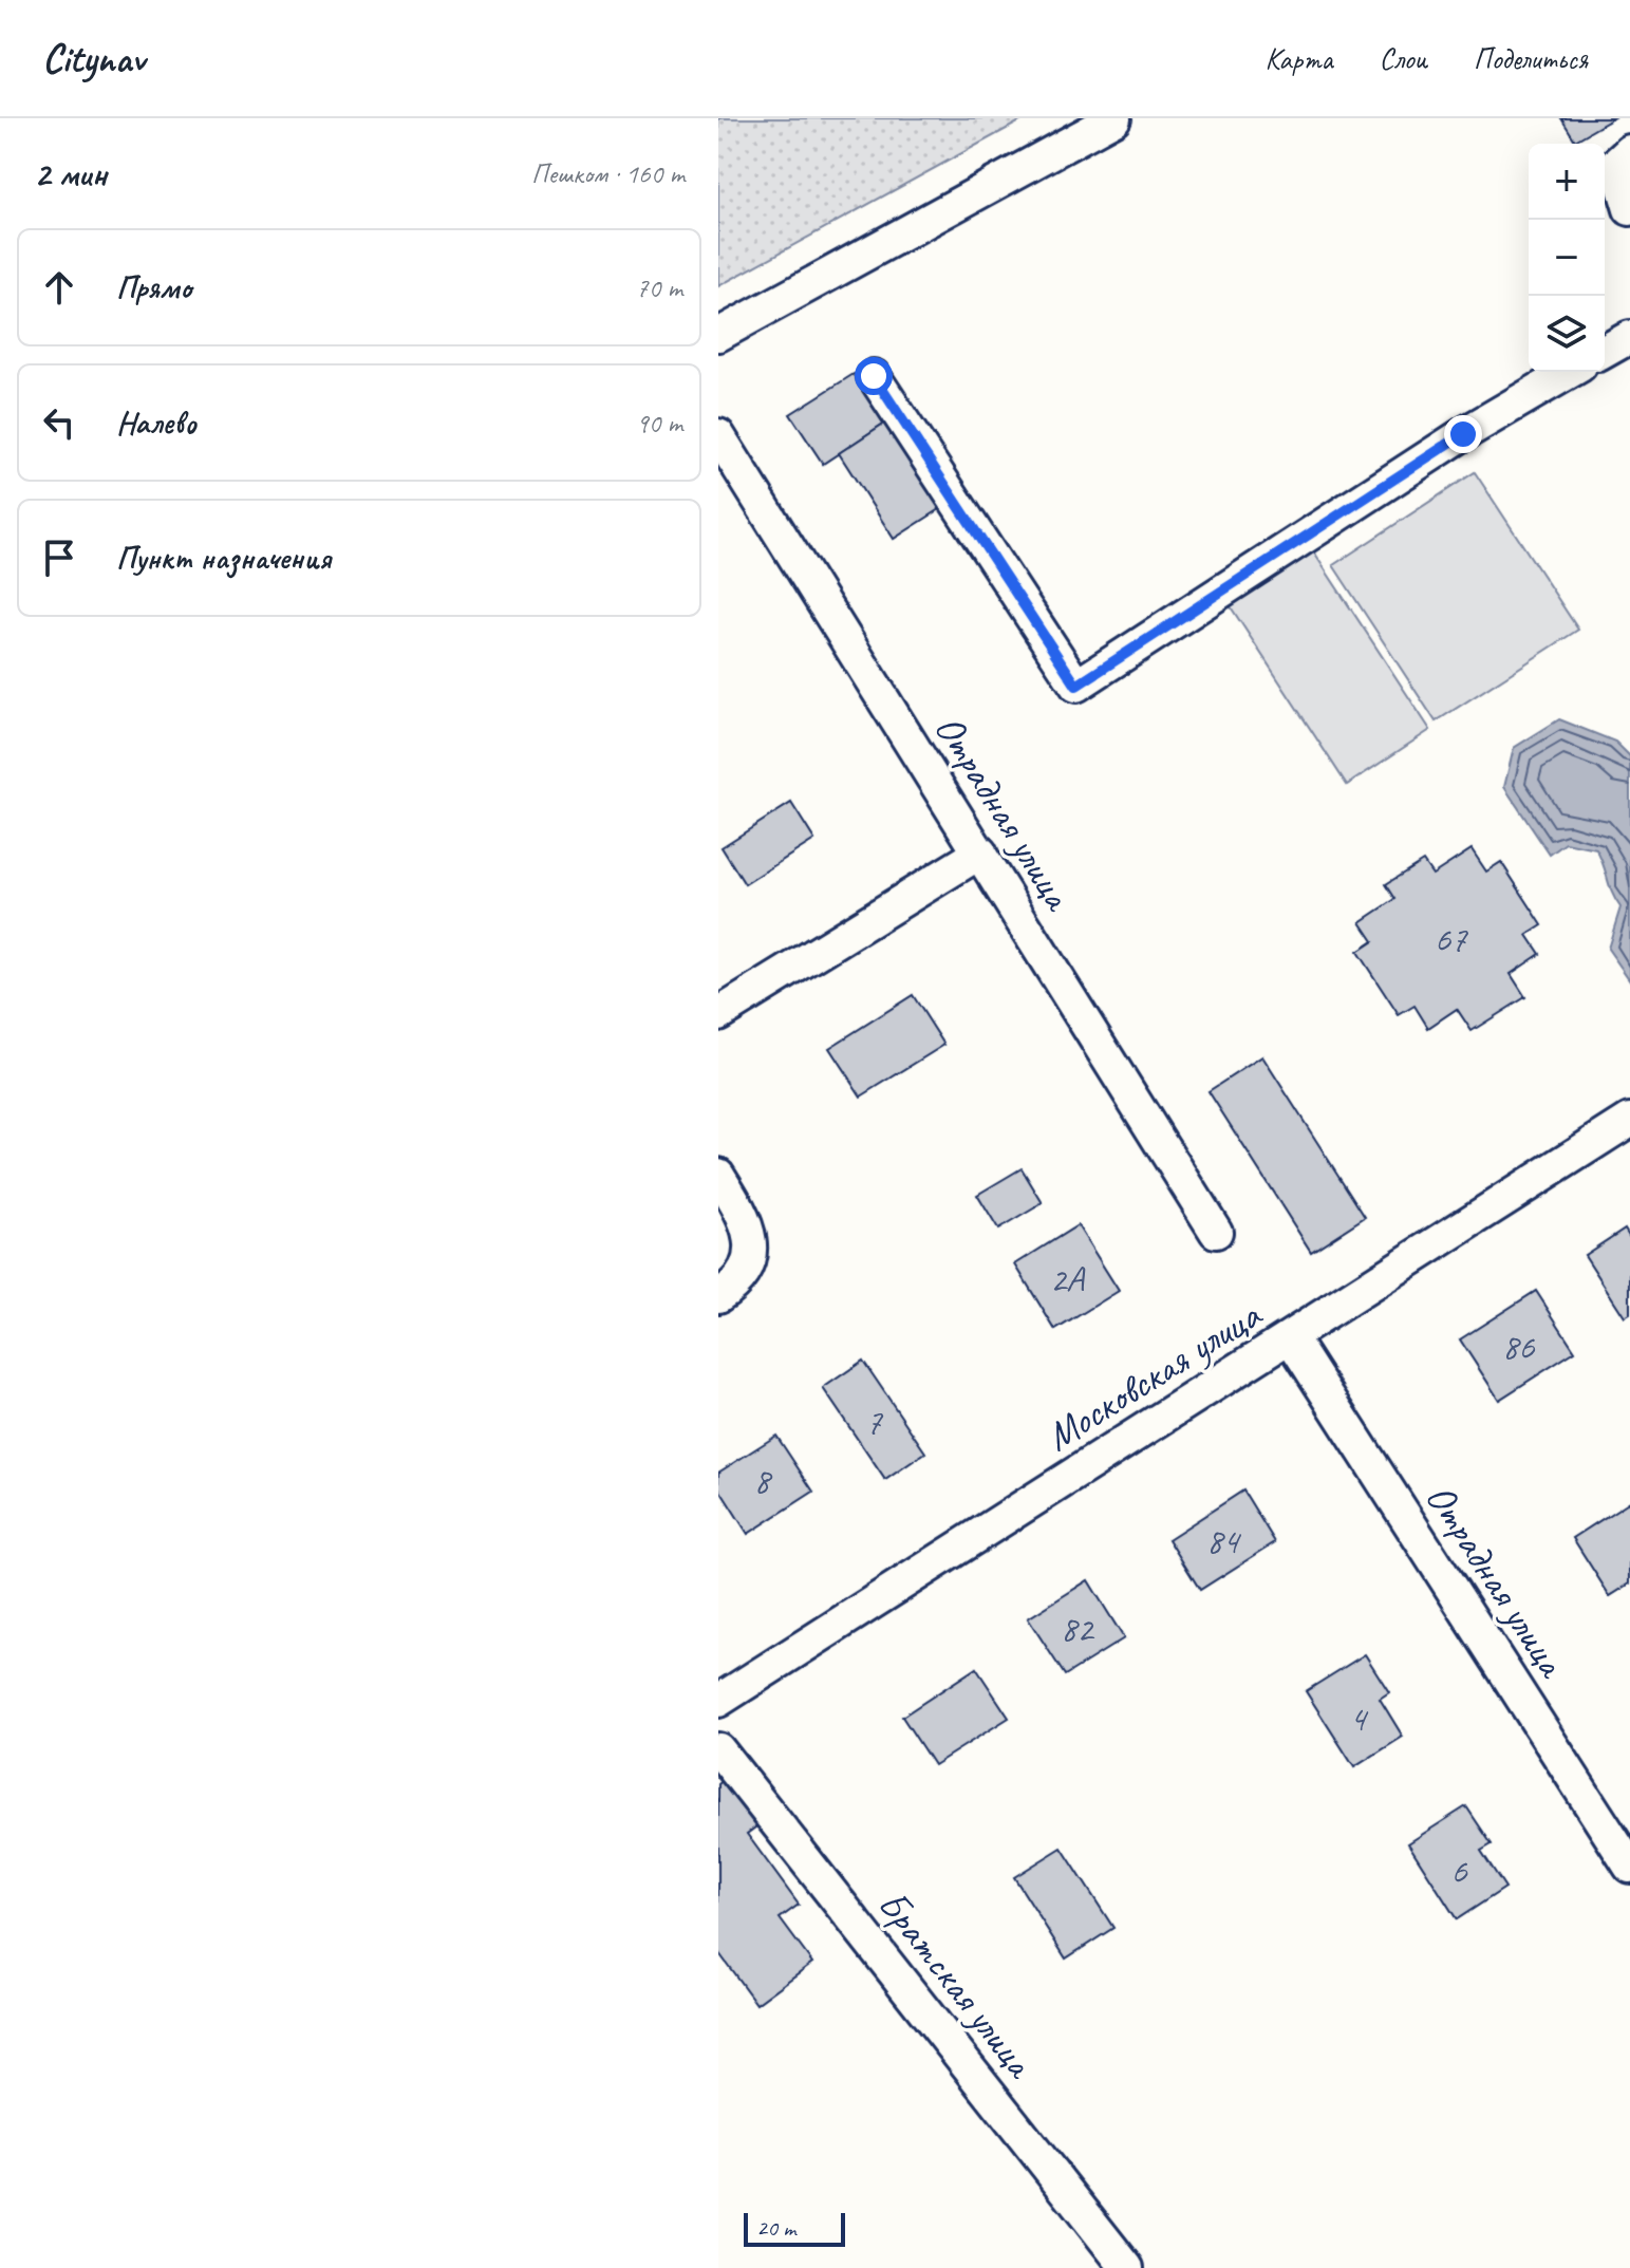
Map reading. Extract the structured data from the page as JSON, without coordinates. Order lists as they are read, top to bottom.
{
  "streets": {
    "street": ["Отрадная улица", "Московская улица", "Братская улица"]
  },
  "crossings": [
    ["Отрадная улица", "Московская улица"]
  ],
  "house_numbers": [
    "67",
    "2А",
    "86",
    "7",
    "8",
    "84",
    "82",
    "4",
    "6"
  ],
  "scale_bar": "20 m",
  "page": {
    "header": "Citynav",
    "nav": ["Карта", "Слои", "Поделиться"],
    "heading": ["2 мин", "Пешком · 160 m"],
    "map_buttons": ["+", "−"],
    "list": [
      ["Прямо", "70 m"],
      ["Налево", "90 m"],
      "Пункт назначения"
    ],
    "scale": "20 m"
  }
}
